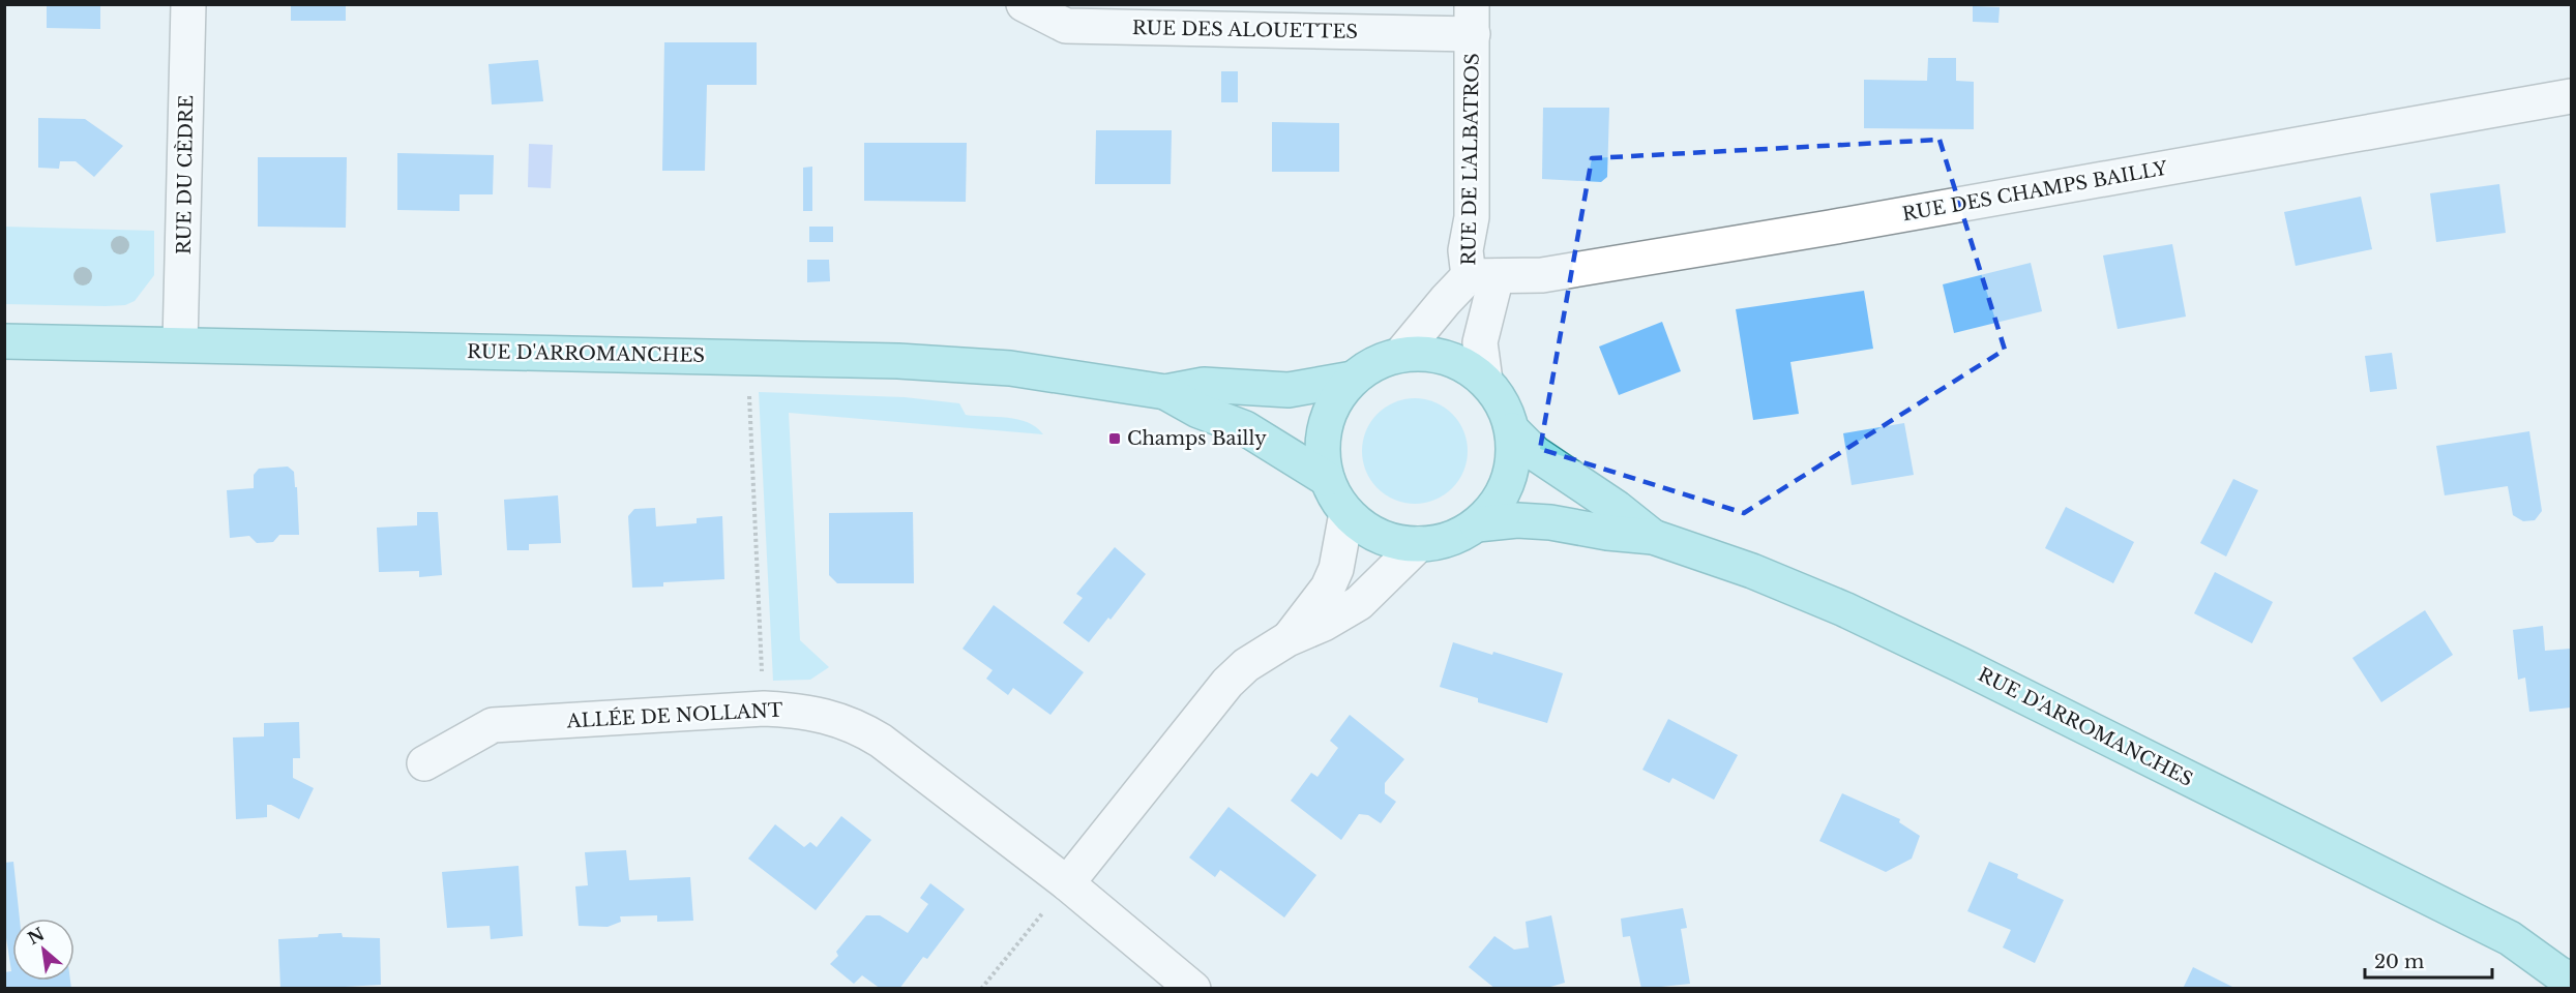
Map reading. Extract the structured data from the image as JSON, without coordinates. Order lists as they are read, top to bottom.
{
  "streets": {
    "main road": ["RUE D'ARROMANCHES"],
    "street": [
      "RUE DES ALOUETTES",
      "RUE DE L'ALBATROS",
      "RUE DU CÈDRE",
      "RUE DES CHAMPS BAILLY",
      "ALLÉE DE NOLLANT"
    ]
  },
  "crossings": [
    ["RUE DES ALOUETTES", "RUE DE L'ALBATROS"],
    ["RUE DE L'ALBATROS", "RUE DES CHAMPS BAILLY"],
    ["RUE DU CÈDRE", "RUE D'ARROMANCHES"]
  ],
  "places": {
    "transit": ["Champs Bailly"]
  },
  "scale_bar": "20 m",
  "north": "top left"
}
